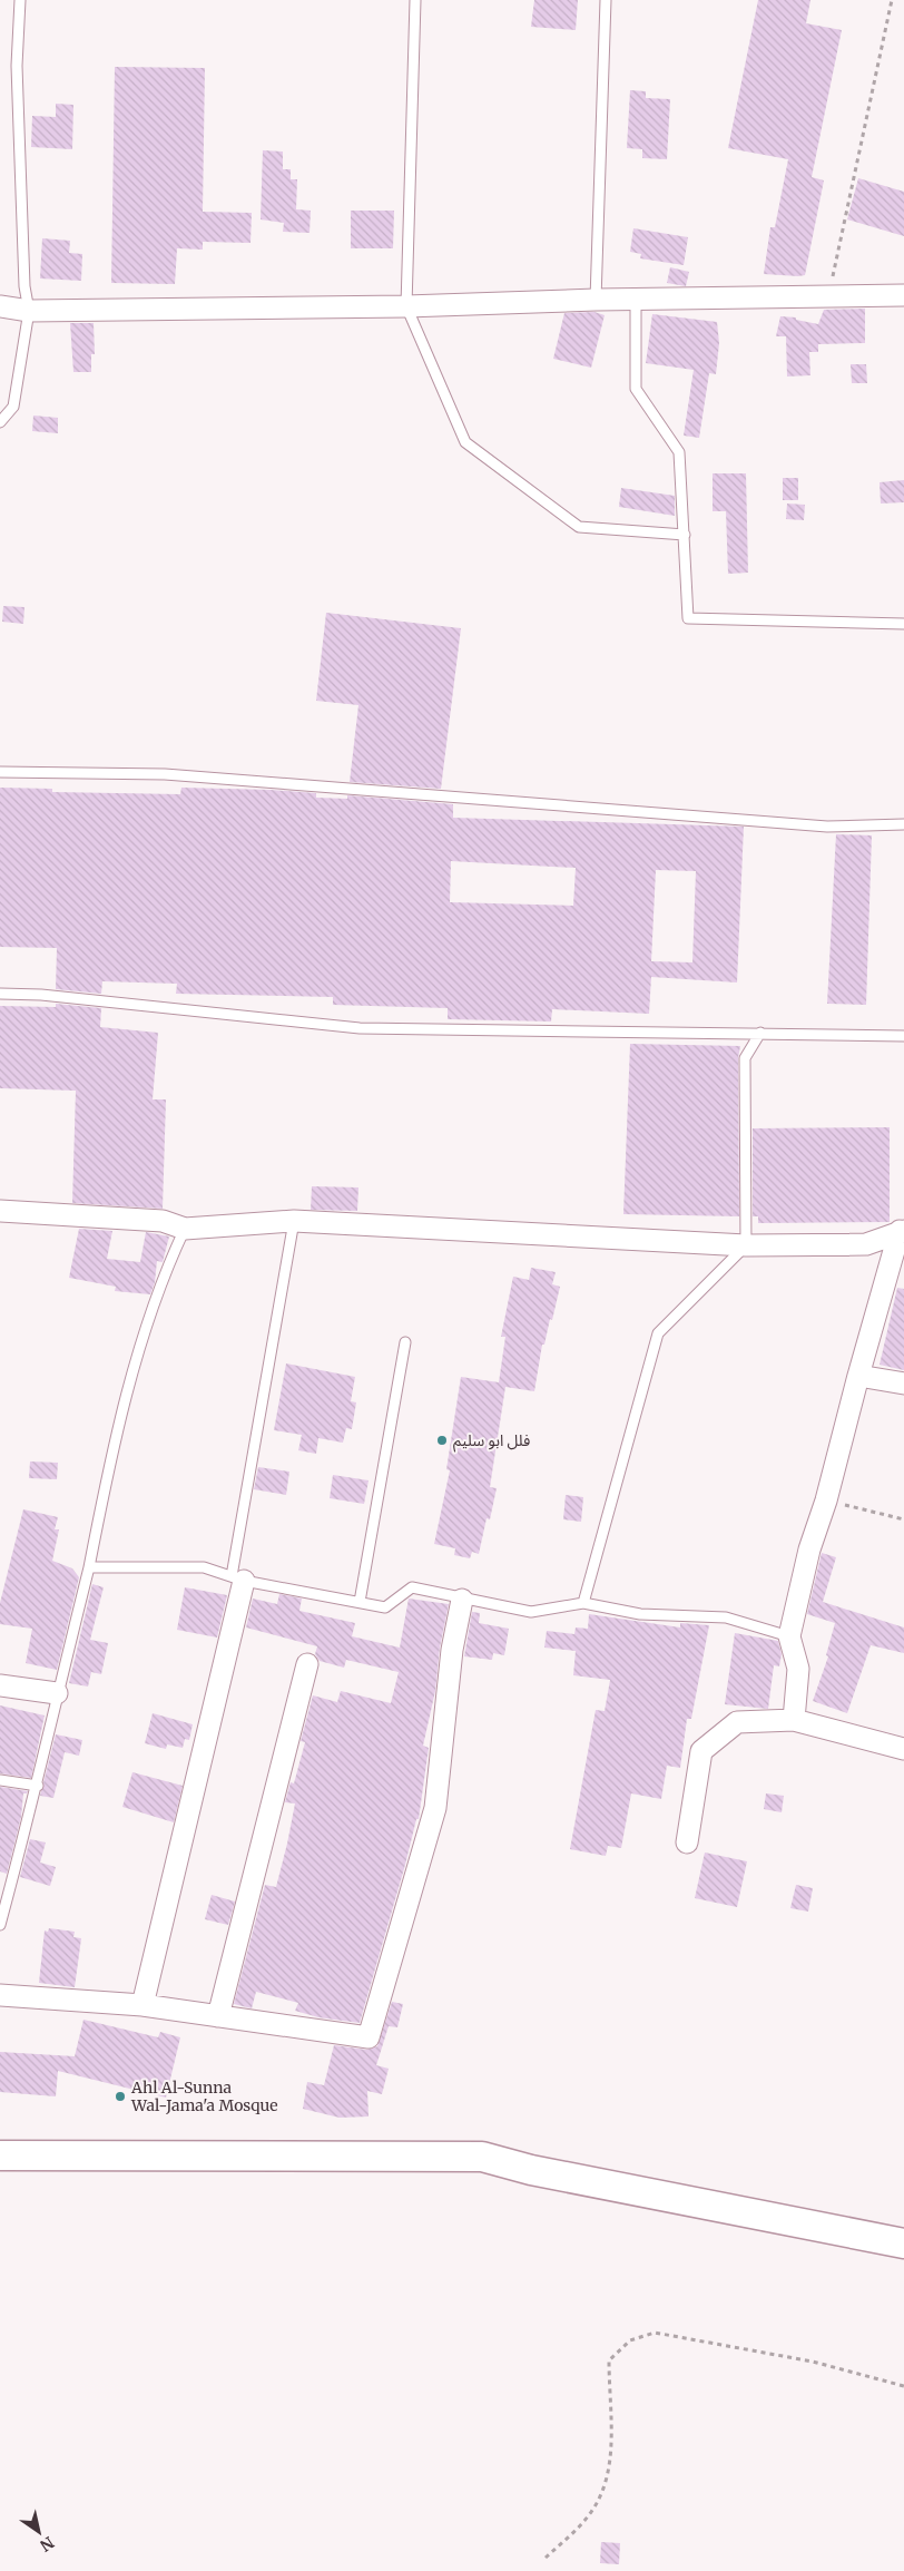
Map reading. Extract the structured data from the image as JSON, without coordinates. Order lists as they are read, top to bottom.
{
  "places": ["فلل ابو سليم", "Ahl Al-Sunna Wal-Jama'a Mosque"],
  "north": "bottom right"
}
